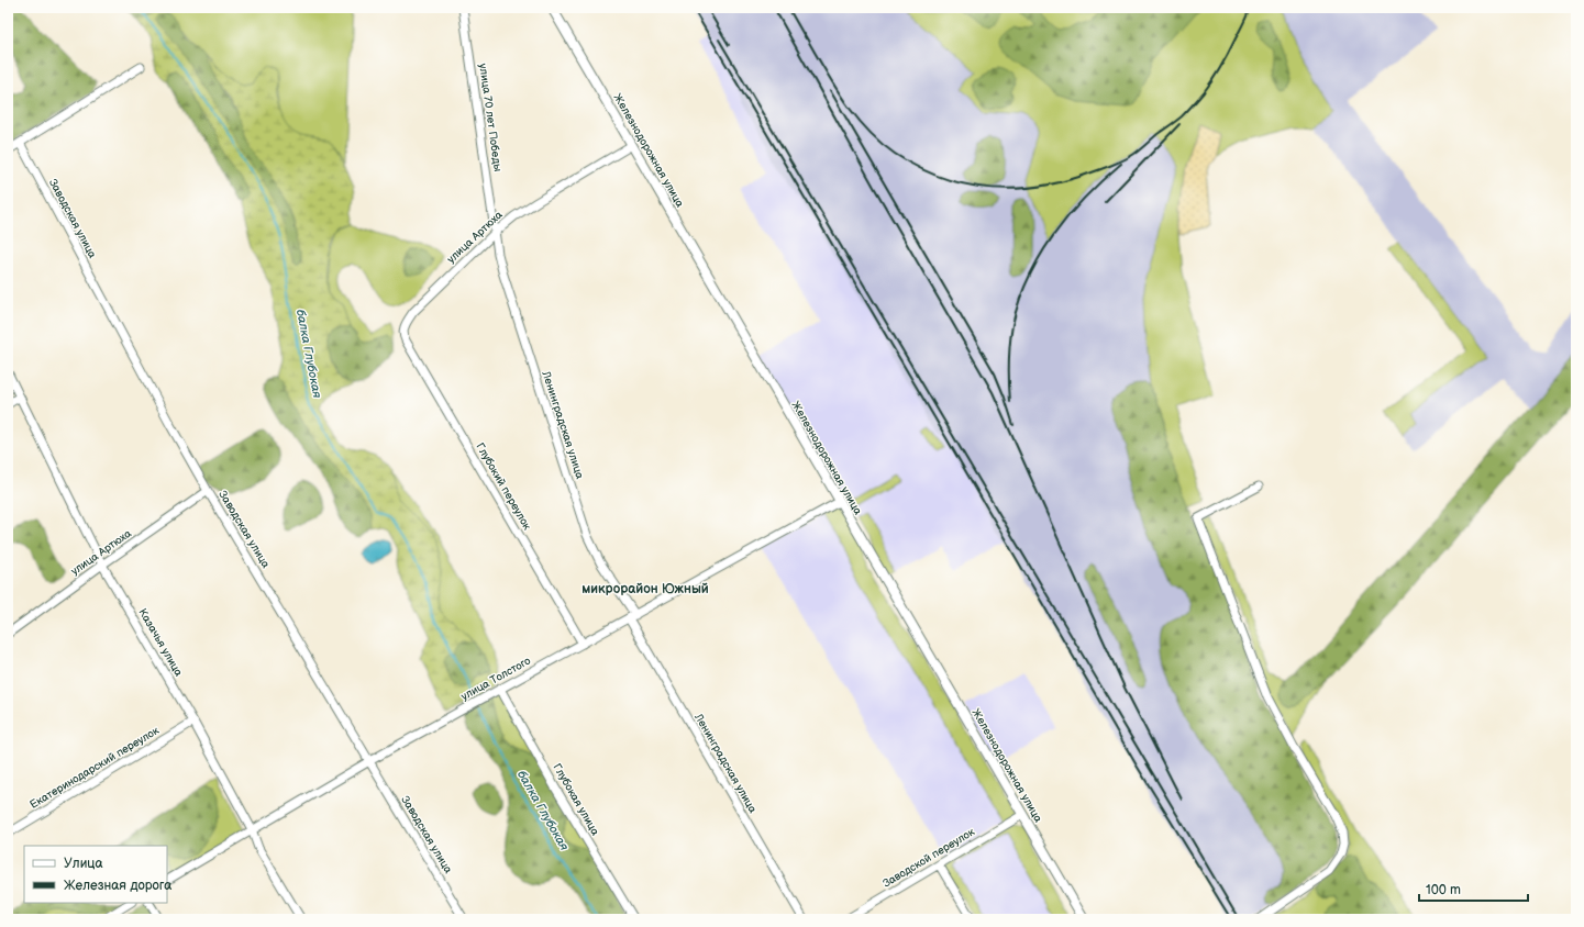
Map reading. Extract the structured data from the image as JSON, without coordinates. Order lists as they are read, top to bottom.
{
  "streets": {
    "main road": ["Железнодорожная улица"],
    "street": [
      "улица 70 лет Победы",
      "Заводская улица",
      "улица Артюха",
      "Ленинградская улица",
      "Глубокий переулок",
      "Казачья улица",
      "улица Толстого",
      "Екатеринодарский переулок",
      "Глубокая улица",
      "Заводской переулок"
    ]
  },
  "crossings": [
    ["улица 70 лет Победы", "улица Артюха"],
    ["улица 70 лет Победы", "Ленинградская улица"],
    ["Железнодорожная улица", "улица Артюха"],
    ["Железнодорожная улица", "улица Толстого"],
    ["Железнодорожная улица", "Заводской переулок"],
    ["Заводская улица", "улица Артюха"],
    ["Заводская улица", "улица Толстого"],
    ["улица Артюха", "Ленинградская улица"],
    ["улица Артюха", "Глубокий переулок"],
    ["улица Артюха", "Казачья улица"],
    ["Ленинградская улица", "улица Толстого"],
    ["Глубокий переулок", "улица Толстого"],
    ["Казачья улица", "улица Толстого"],
    ["Казачья улица", "Екатеринодарский переулок"],
    ["улица Толстого", "Глубокая улица"]
  ],
  "districts": ["микрорайон Южный"],
  "water": ["балка Глубокая"],
  "legend": ["Улица", "Железная дорога"],
  "scale_bar": "100 m"
}
